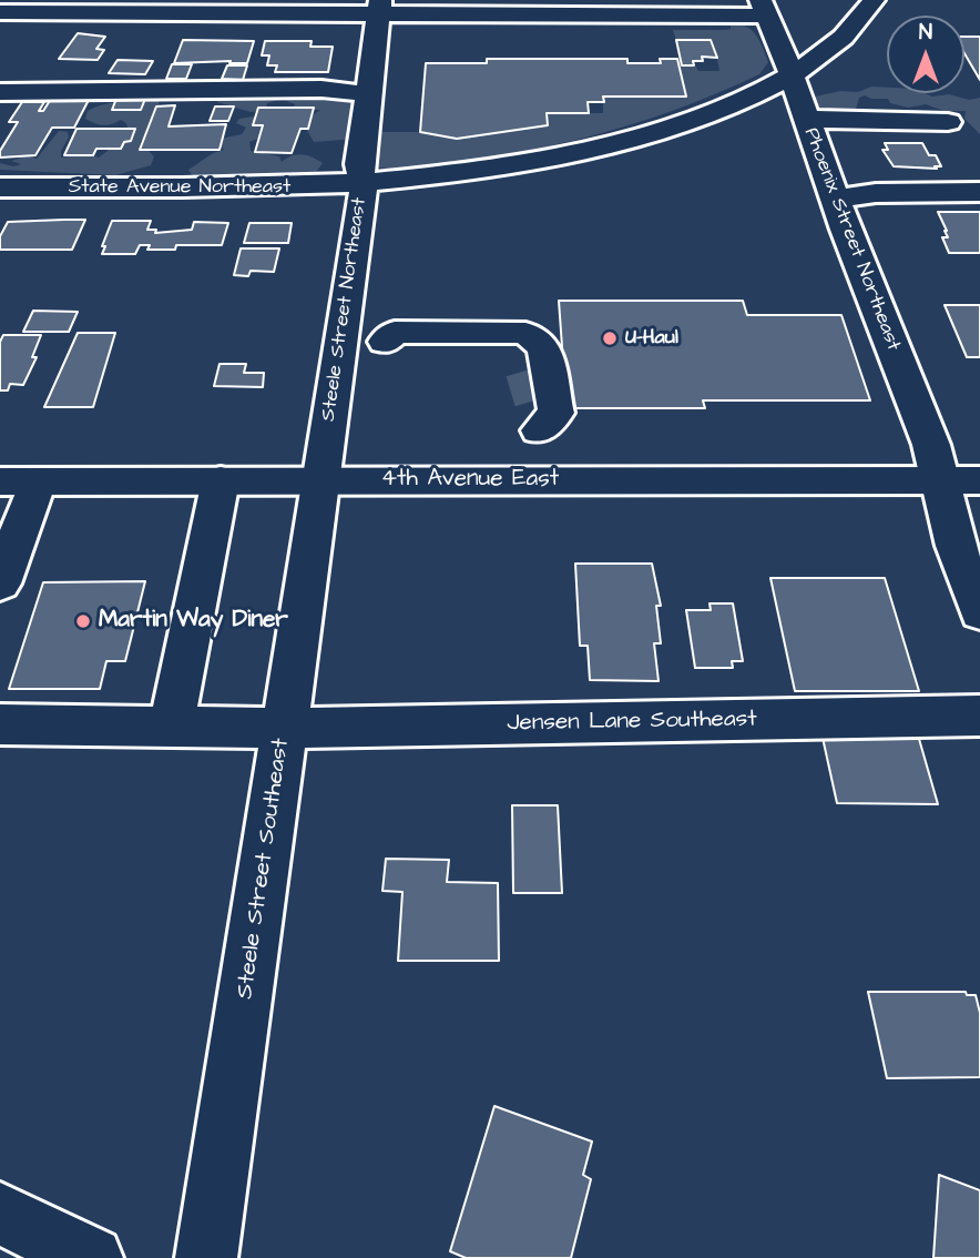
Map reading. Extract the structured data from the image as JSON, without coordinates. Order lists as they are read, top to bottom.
{
  "streets": {
    "street": [
      "State Avenue Northeast",
      "Phoenix Street Northeast",
      "Steele Street Northeast",
      "4th Avenue East",
      "Jensen Lane Southeast",
      "Steele Street Southeast"
    ]
  },
  "crossings": [
    ["State Avenue Northeast", "Phoenix Street Northeast"],
    ["State Avenue Northeast", "Steele Street Northeast"],
    ["Phoenix Street Northeast", "4th Avenue East"],
    ["Steele Street Northeast", "4th Avenue East"],
    ["Steele Street Northeast", "Steele Street Southeast"],
    ["4th Avenue East", "Steele Street Southeast"],
    ["Jensen Lane Southeast", "Steele Street Southeast"]
  ],
  "places": ["U-Haul", "Martin Way Diner"],
  "north": "top"
}
